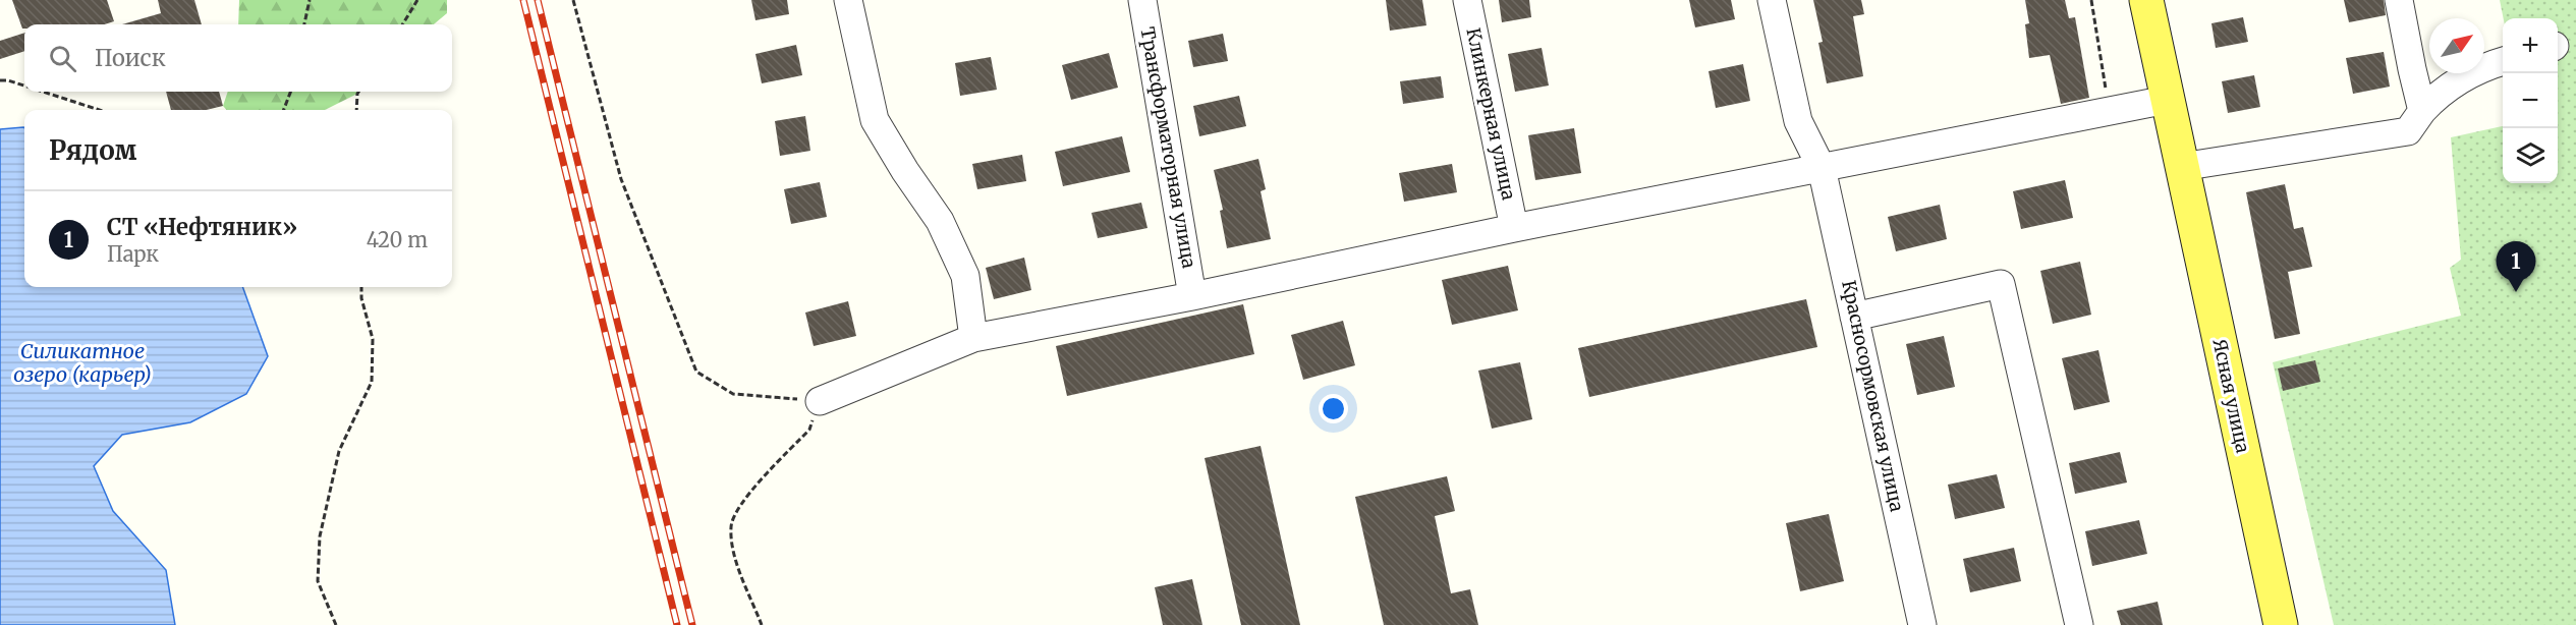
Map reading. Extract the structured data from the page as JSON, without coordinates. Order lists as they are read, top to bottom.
{
  "streets": {
    "main road": ["Ясная улица"],
    "street": ["Клинкерная улица", "Трансформаторная улица", "Красносормовская улица"]
  },
  "water": ["Силикатное озеро (карьер)"],
  "north": "top right",
  "page": {
    "map_buttons": ["+", "−"],
    "search": "Поиск",
    "heading": "Рядом",
    "list": [
      {
        "mark": "1",
        "name": "СТ «Нефтяник»",
        "note": "Парк",
        "value": "420 m"
      }
    ],
    "pins": "1"
  }
}
